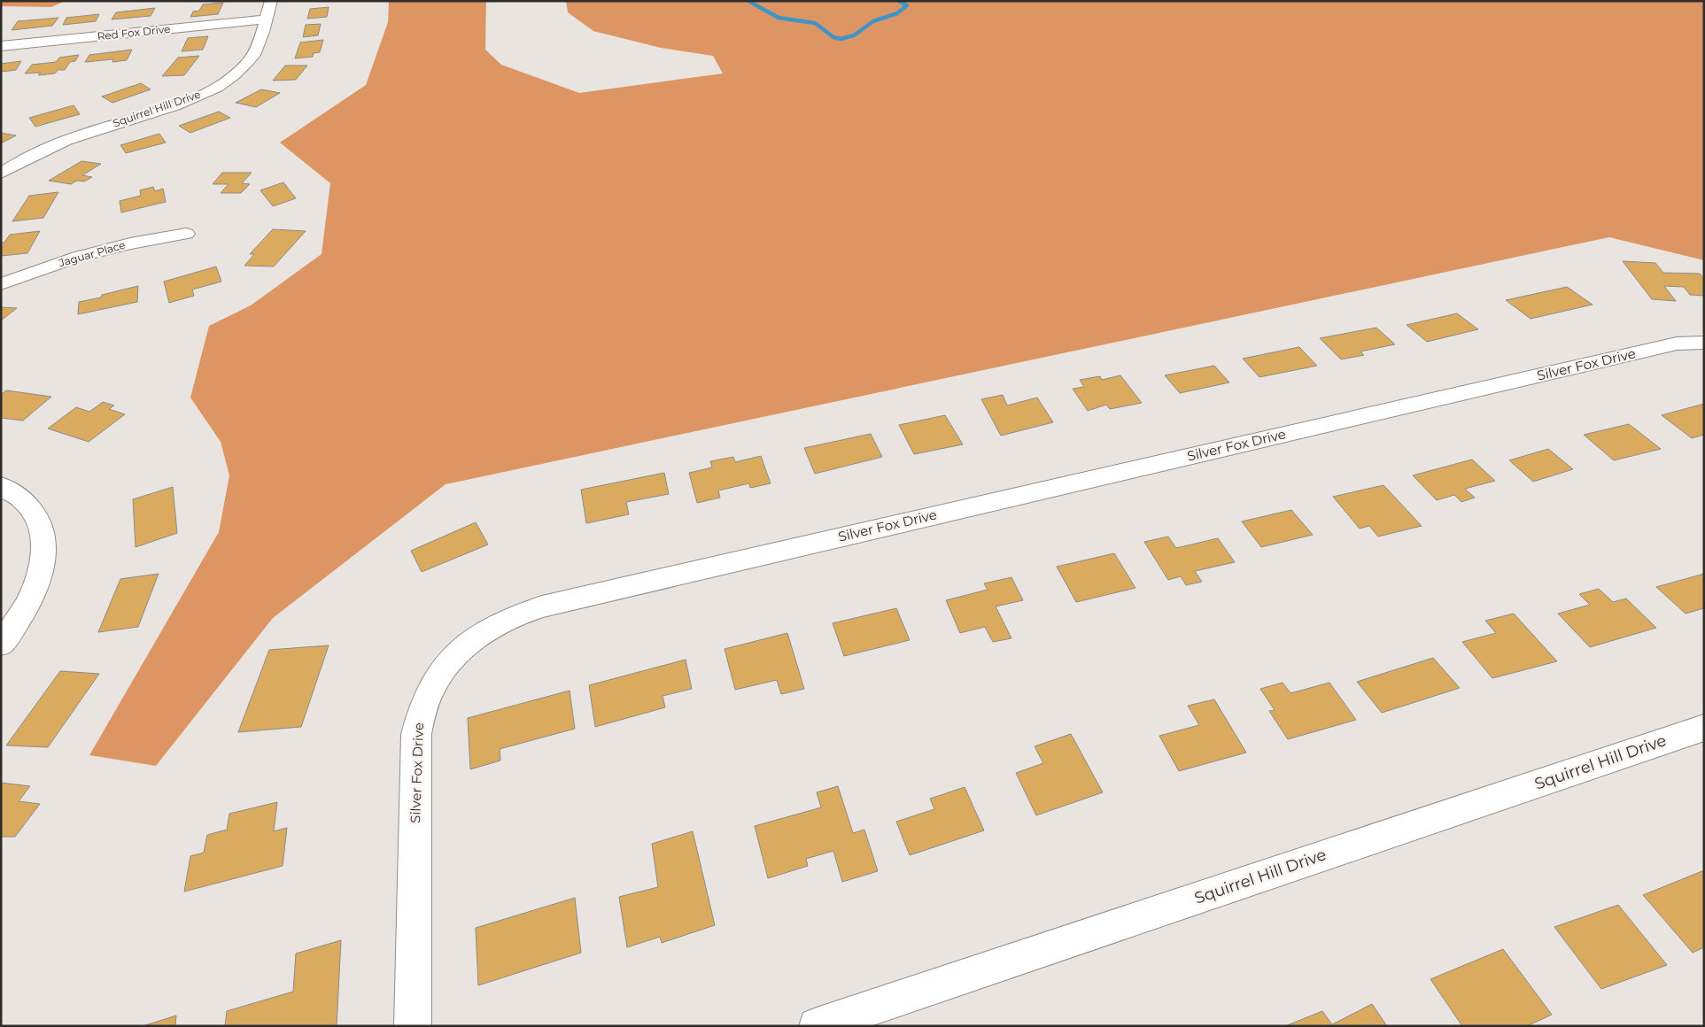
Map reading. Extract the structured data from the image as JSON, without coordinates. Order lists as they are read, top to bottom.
{
  "streets": {
    "street": [
      "Red Fox Drive",
      "Squirrel Hill Drive",
      "Jaguar Place",
      "Silver Fox Drive"
    ]
  },
  "crossings": [
    ["Red Fox Drive", "Squirrel Hill Drive"]
  ]
}
